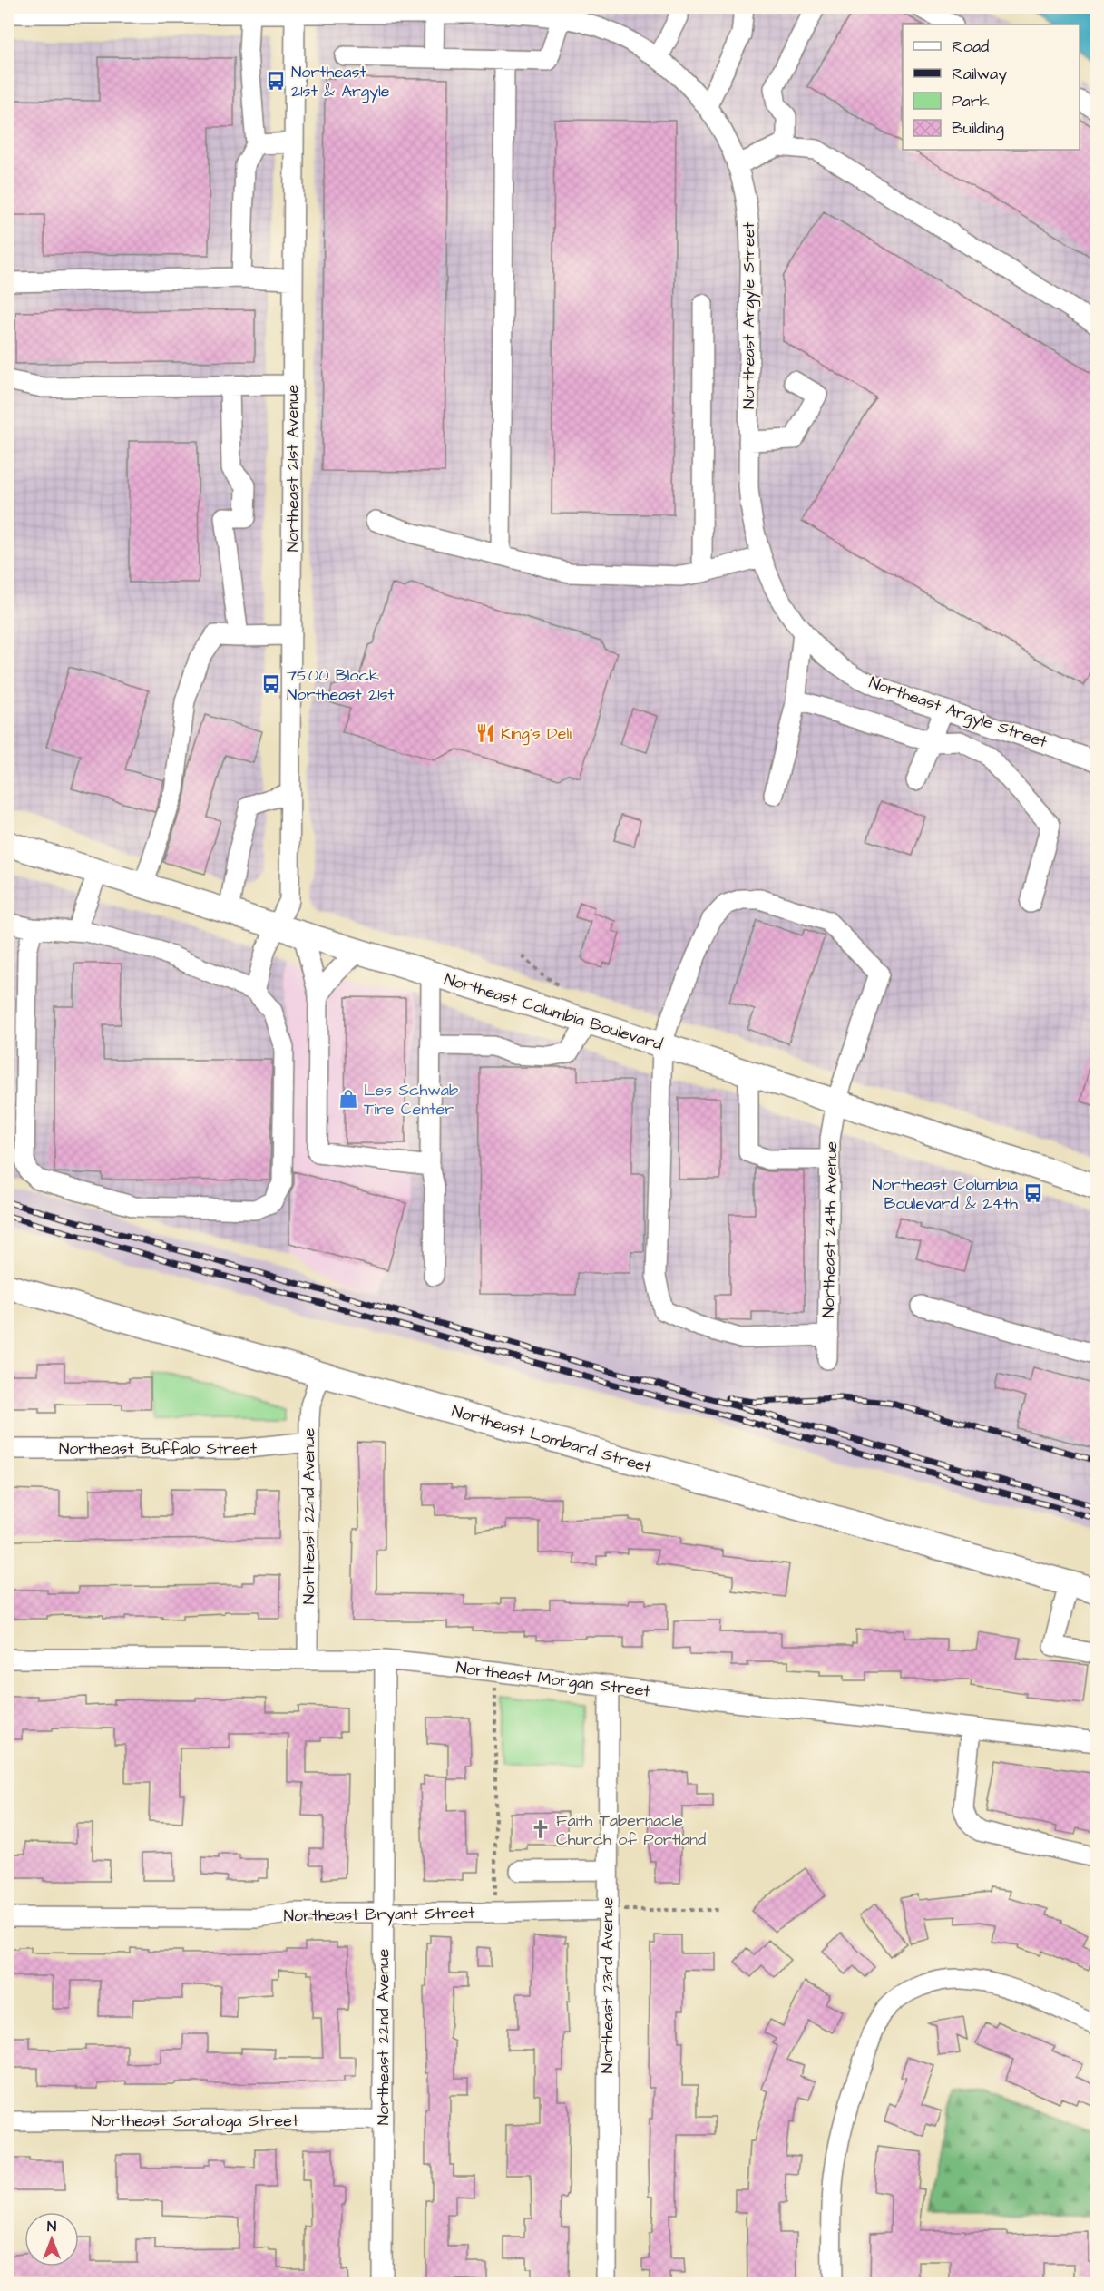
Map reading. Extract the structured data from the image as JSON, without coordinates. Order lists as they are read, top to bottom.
{
  "streets": {
    "main road": ["Northeast Columbia Boulevard", "Northeast Lombard Street"],
    "street": [
      "Northeast Argyle Street",
      "Northeast 21st Avenue",
      "Northeast 24th Avenue",
      "Northeast Buffalo Street",
      "Northeast 22nd Avenue",
      "Northeast Morgan Street",
      "Northeast Bryant Street",
      "Northeast 23rd Avenue",
      "Northeast Saratoga Street"
    ]
  },
  "crossings": [
    ["Northeast Argyle Street", "Northeast 21st Avenue"],
    ["Northeast 21st Avenue", "Northeast Columbia Boulevard"],
    ["Northeast Columbia Boulevard", "Northeast 24th Avenue"],
    ["Northeast Lombard Street", "Northeast 22nd Avenue"],
    ["Northeast Buffalo Street", "Northeast 22nd Avenue"],
    ["Northeast 22nd Avenue", "Northeast Morgan Street"],
    ["Northeast 22nd Avenue", "Northeast Bryant Street"],
    ["Northeast 22nd Avenue", "Northeast Saratoga Street"],
    ["Northeast Morgan Street", "Northeast 23rd Avenue"],
    ["Northeast Bryant Street", "Northeast 23rd Avenue"]
  ],
  "places": {
    "bus stop": ["Northeast 21st & Argyle", "7500 Block Northeast 21st", "Northeast Columbia Boulevard & 24th"],
    "restaurant": ["King's Deli"],
    "shop": ["Les Schwab Tire Center"],
    "church": ["Faith Tabernacle Church of Portland"]
  },
  "legend": [
    "Road",
    "Railway",
    "Park",
    "Building"
  ],
  "north": "top"
}
